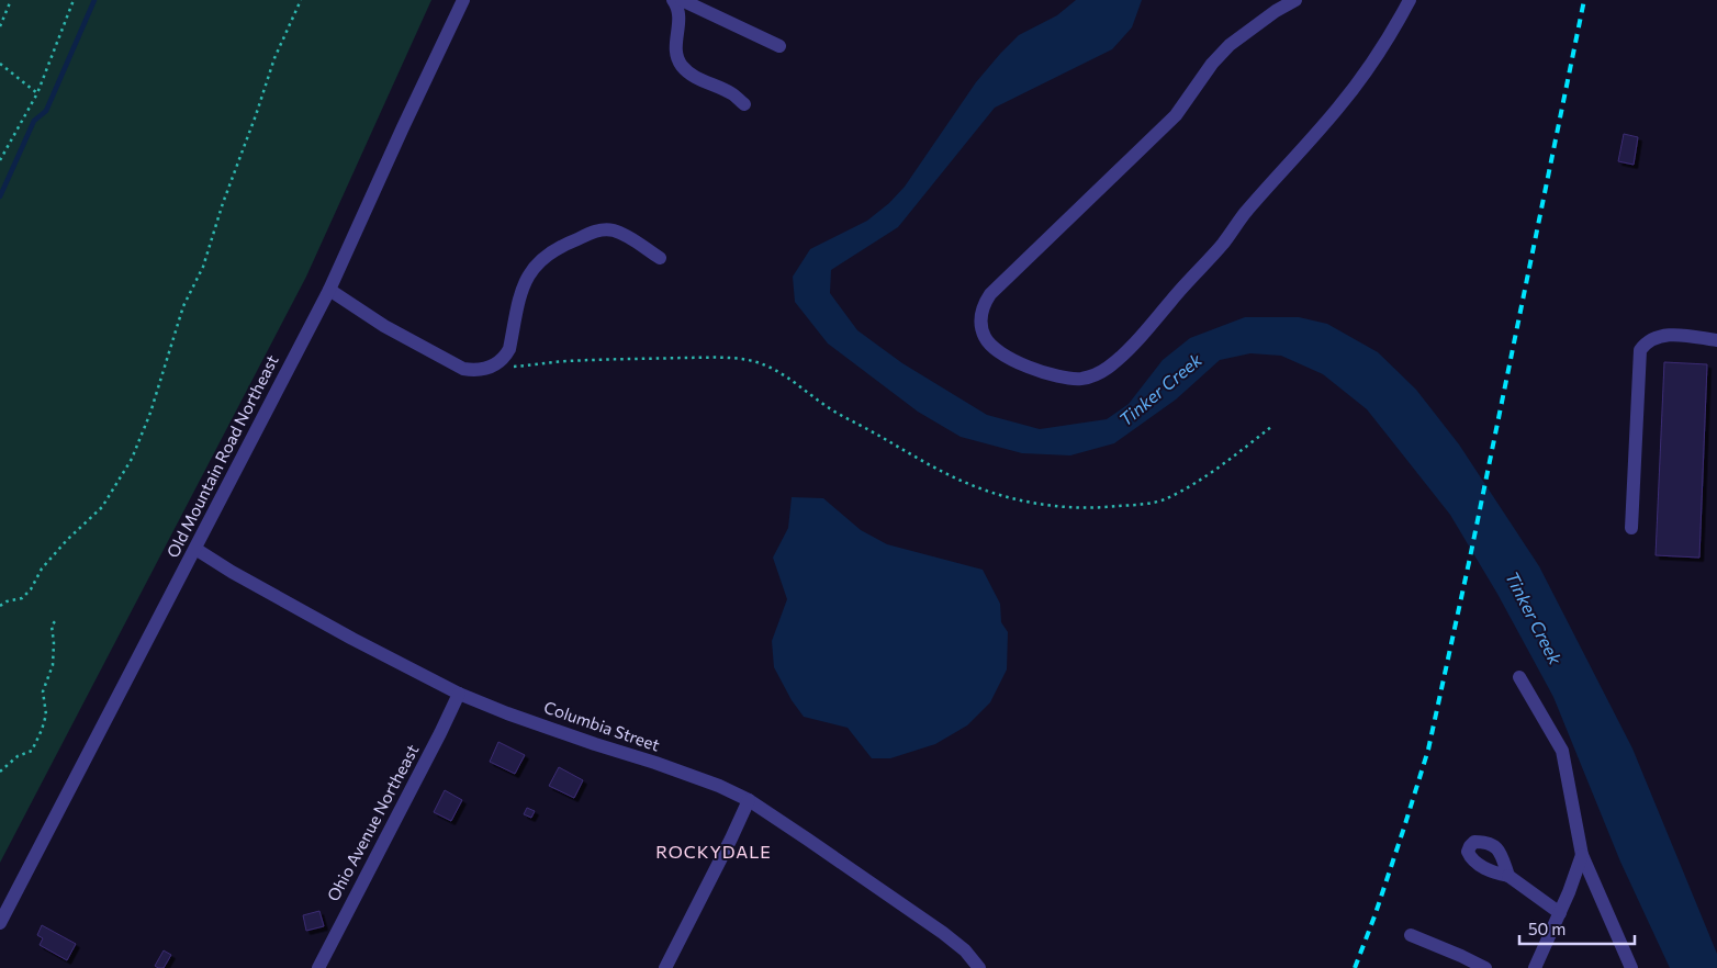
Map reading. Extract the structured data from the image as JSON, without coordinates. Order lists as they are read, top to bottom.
{
  "streets": {
    "street": ["Old Mountain Road Northeast", "Columbia Street", "Ohio Avenue Northeast"]
  },
  "crossings": [
    ["Old Mountain Road Northeast", "Columbia Street"],
    ["Columbia Street", "Ohio Avenue Northeast"]
  ],
  "districts": ["ROCKYDALE"],
  "water": ["Tinker Creek"],
  "scale_bar": "50 m"
}
